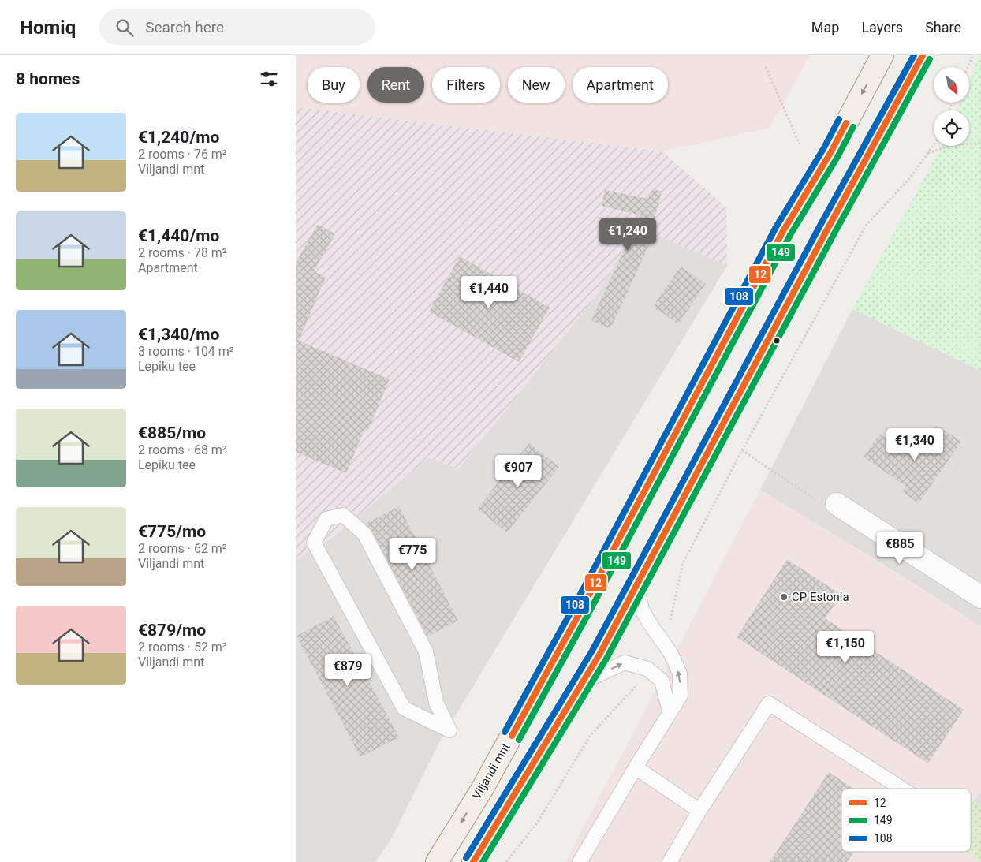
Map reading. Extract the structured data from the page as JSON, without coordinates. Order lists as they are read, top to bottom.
{
  "streets": {
    "main road": ["Viljandi mnt"]
  },
  "places": ["CP Estonia"],
  "lines": ["transit line 12", "transit line 108", "transit line 149"],
  "legend": ["12", "149", "108"],
  "north": "bottom right",
  "page": {
    "header": "Homiq",
    "search": "Search here",
    "nav": ["Map", "Layers", "Share"],
    "heading": "8 homes",
    "chip": [
      "Buy",
      "Rent",
      "Filters",
      "New",
      "Apartment"
    ],
    "list": [
      {
        "name": "€1,240/mo",
        "note": "2 rooms · 76 m² · Viljandi mnt"
      },
      {
        "name": "€1,440/mo",
        "note": "2 rooms · 78 m² · Apartment"
      },
      {
        "name": "€1,340/mo",
        "note": "3 rooms · 104 m² · Lepiku tee"
      },
      {
        "name": "€885/mo",
        "note": "2 rooms · 68 m² · Lepiku tee"
      },
      {
        "name": "€775/mo",
        "note": "2 rooms · 62 m² · Viljandi mnt"
      },
      {
        "name": "€879/mo",
        "note": "2 rooms · 52 m² · Viljandi mnt"
      }
    ],
    "price": [
      "€1,240",
      "€1,440",
      "€1,340",
      "€907",
      "€885",
      "€775",
      "€1,150",
      "€879"
    ]
  }
}
